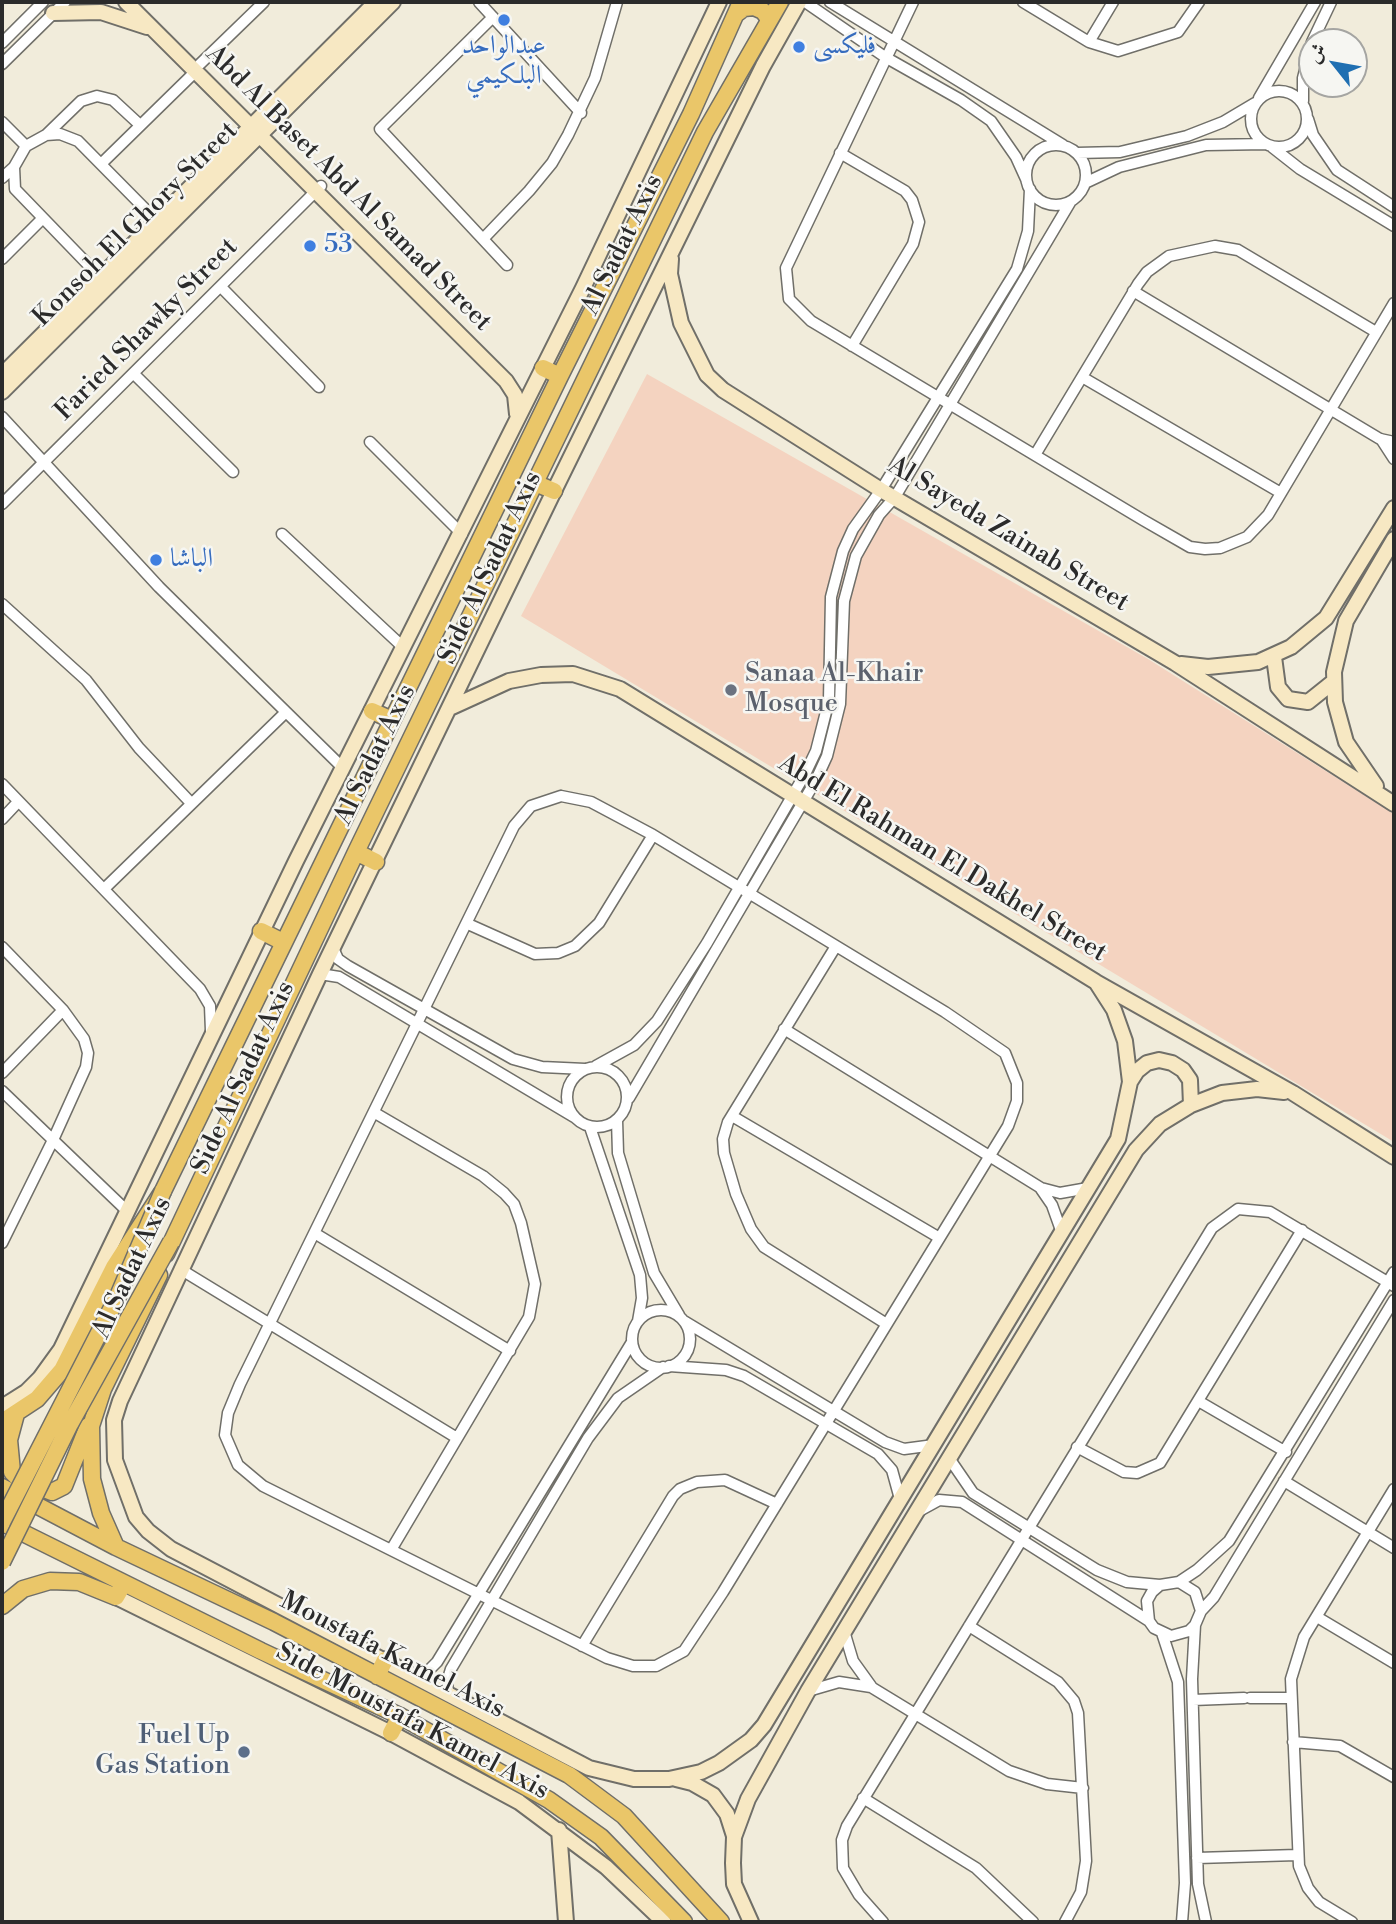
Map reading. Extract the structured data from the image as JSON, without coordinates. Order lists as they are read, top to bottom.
{
  "streets": {
    "main road": ["Al Sadat Axis", "Moustafa Kamel Axis"],
    "street": [
      "Abd Al Baset Abd Al Samad Street",
      "Konsoh El Ghory Street",
      "Faried Shawky Street",
      "Al Sayeda Zainab Street",
      "Side Al Sadat Axis",
      "Abd El Rahman El Dakhel Street",
      "Side Moustafa Kamel Axis"
    ]
  },
  "crossings": [
    ["Abd Al Baset Abd Al Samad Street", "Konsoh El Ghory Street"],
    ["Abd Al Baset Abd Al Samad Street", "Faried Shawky Street"],
    ["Abd Al Baset Abd Al Samad Street", "Side Al Sadat Axis"],
    ["Al Sadat Axis", "Side Al Sadat Axis"],
    ["Al Sadat Axis", "Moustafa Kamel Axis"],
    ["Al Sayeda Zainab Street", "Side Al Sadat Axis"],
    ["Side Al Sadat Axis", "Abd El Rahman El Dakhel Street"],
    ["Side Al Sadat Axis", "Side Moustafa Kamel Axis"],
    ["Moustafa Kamel Axis", "Side Moustafa Kamel Axis"]
  ],
  "places": [
    "عبدالواحد البلكيمي",
    "فليكسى",
    "53",
    "الباشا",
    "Sanaa Al-Khair Mosque",
    "Fuel Up Gas Station"
  ],
  "north": "top left"
}
